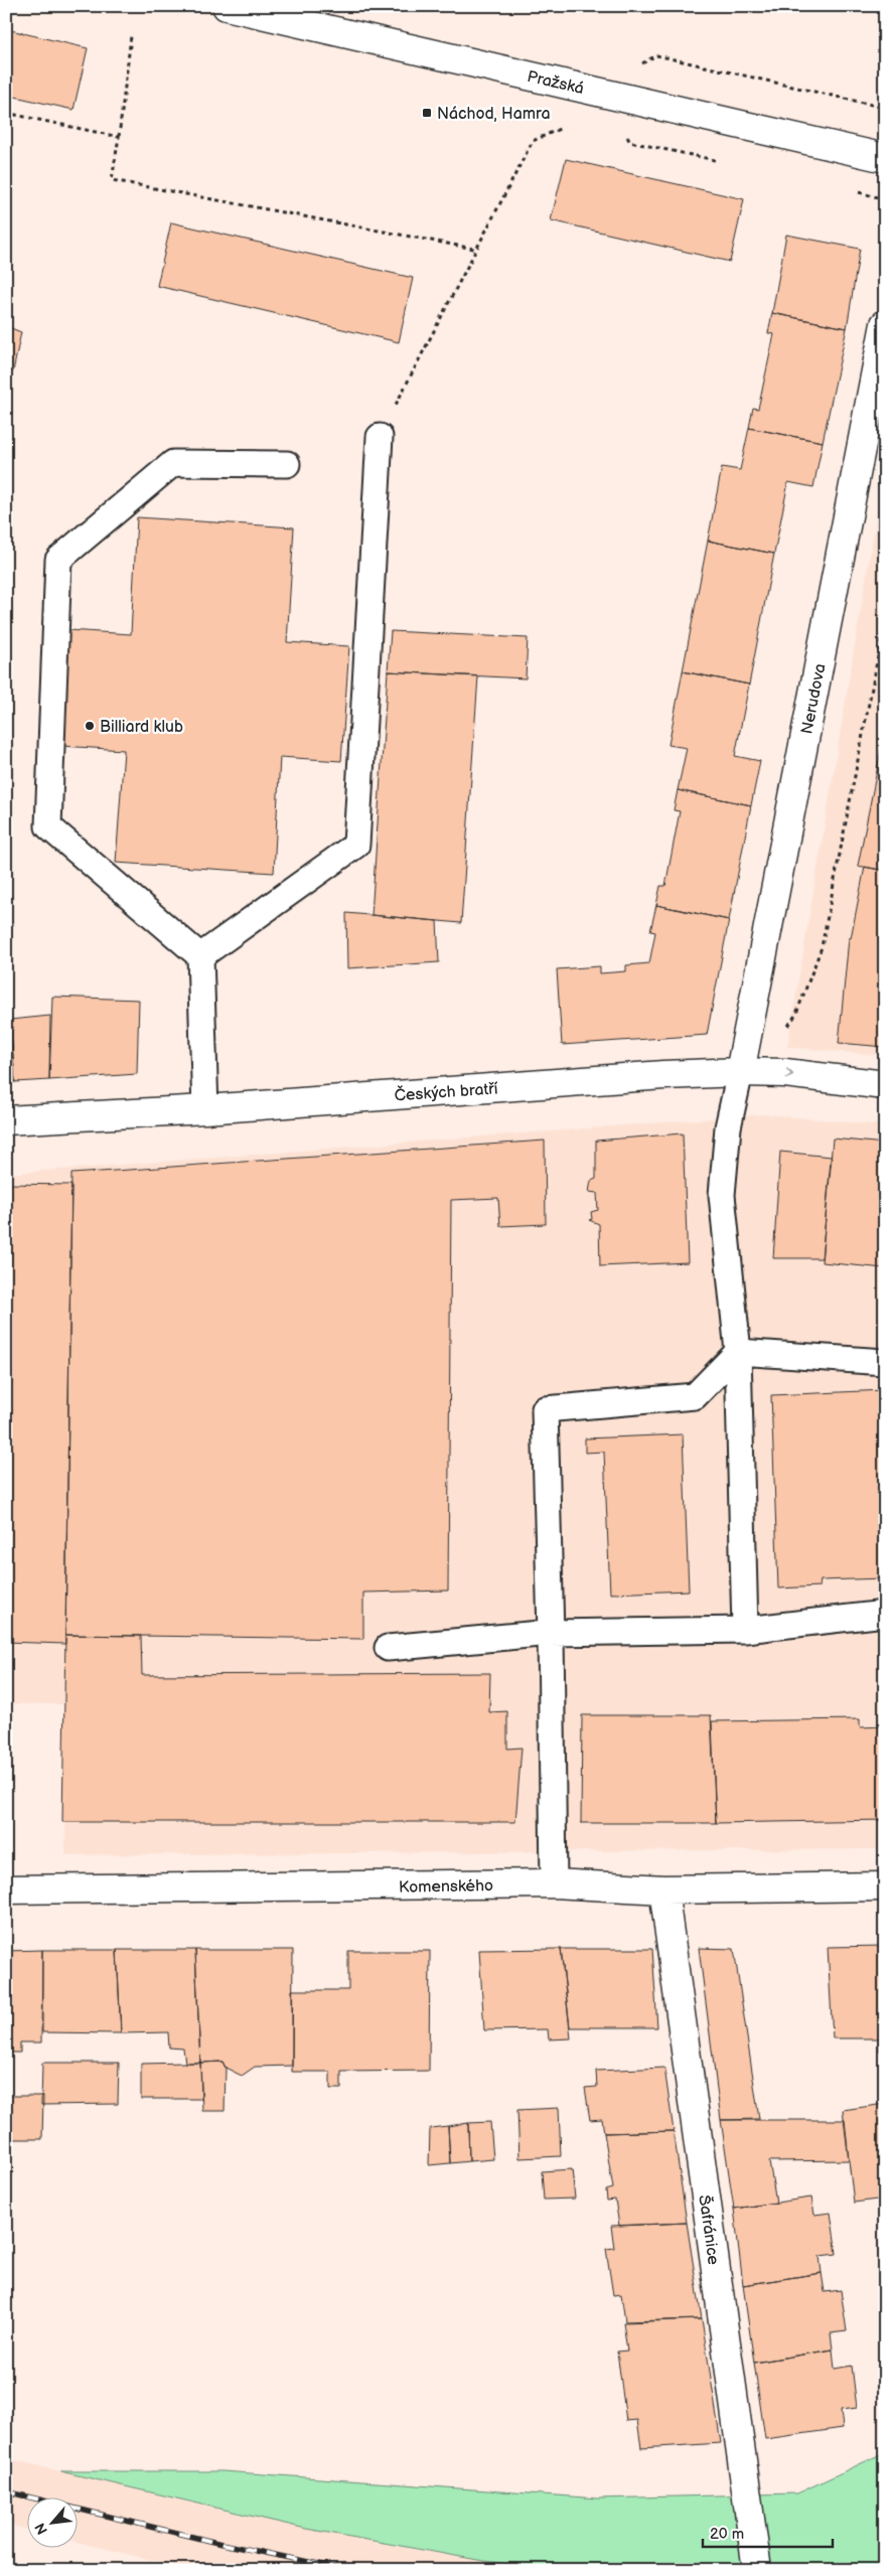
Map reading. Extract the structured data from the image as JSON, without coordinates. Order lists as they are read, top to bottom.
{
  "streets": {
    "street": [
      "Pražská",
      "Nerudova",
      "Českých bratří",
      "Komenského",
      "Šafránice"
    ]
  },
  "crossings": [
    ["Nerudova", "Českých bratří"],
    ["Komenského", "Šafránice"]
  ],
  "places": {
    "transit": ["Náchod, Hamra"],
    "other": ["Billiard klub"]
  },
  "scale_bar": "20 m",
  "north": "bottom left"
}
